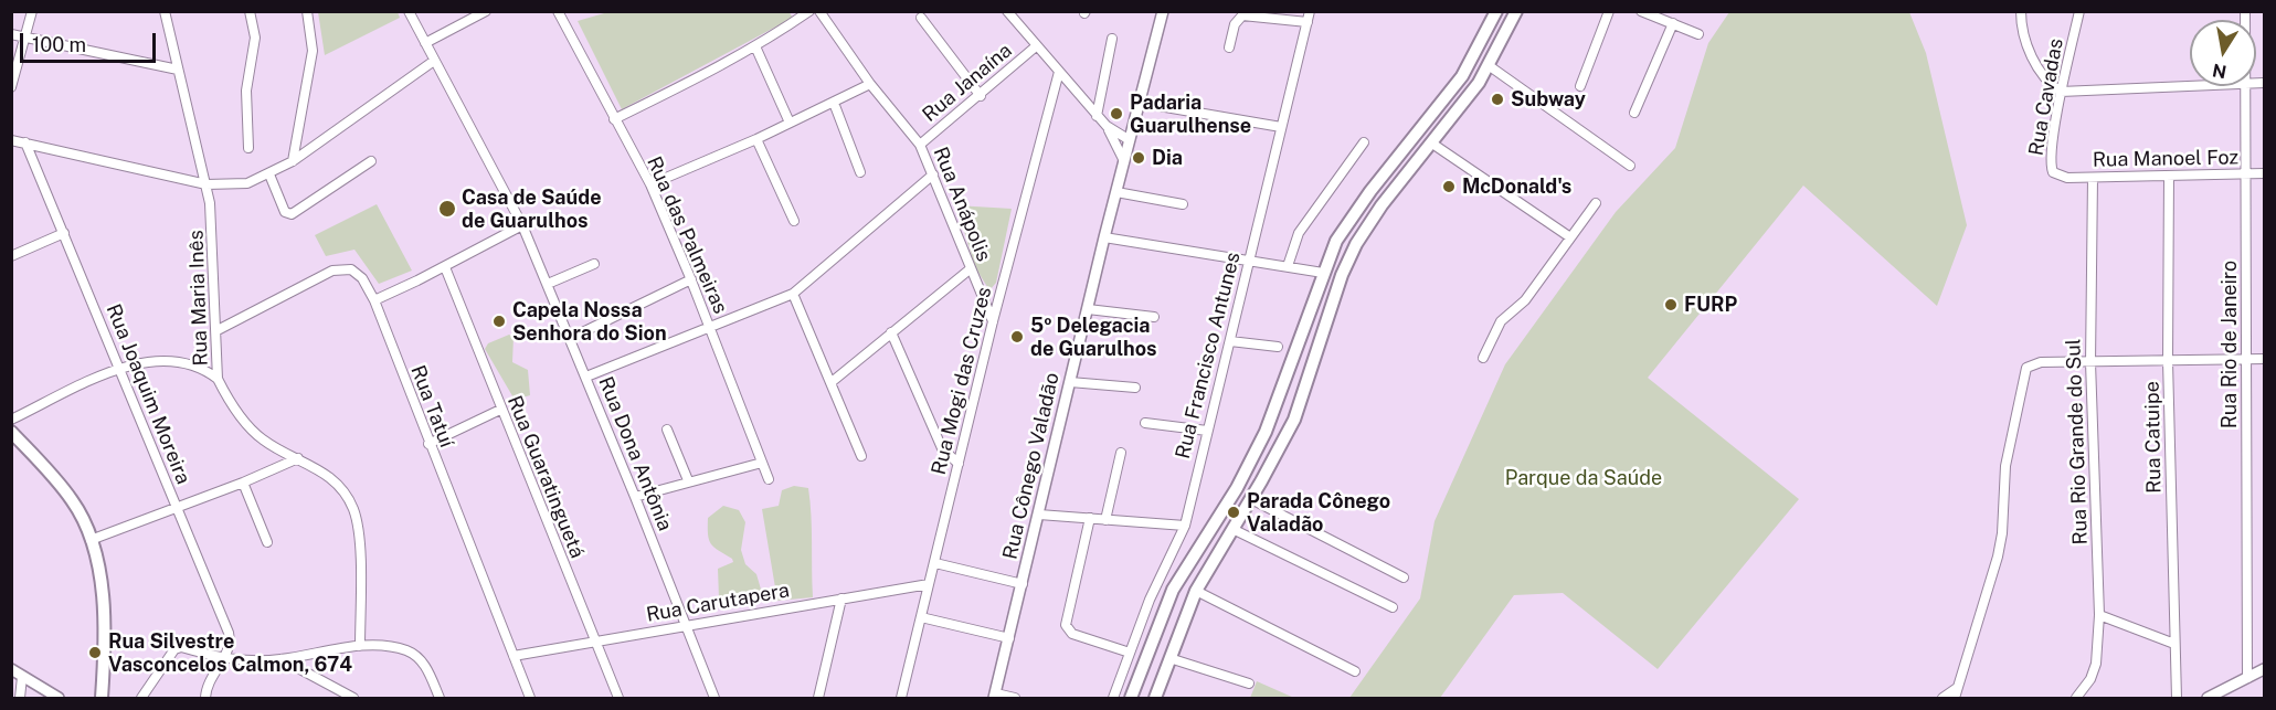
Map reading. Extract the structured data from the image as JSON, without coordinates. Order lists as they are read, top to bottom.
{
  "streets": {
    "street": [
      "Rua Janaína",
      "Rua Cavadas",
      "Rua Manoel Foz",
      "Rua Anápolis",
      "Rua das Palmeiras",
      "Rua Maria Inês",
      "Rua Rio de Janeiro",
      "Rua Francisco Antunes",
      "Rua Mogi das Cruzes",
      "Rua Joaquim Moreira",
      "Rua Tatuí",
      "Rua Catuipe",
      "Rua Rio Grande do Sul",
      "Rua Dona Antônia",
      "Rua Cônego Valadão",
      "Rua Guaratinguetá",
      "Rua Carutapera"
    ]
  },
  "crossings": [
    ["Rua Janaína", "Rua Anápolis"],
    ["Rua Cavadas", "Rua Manoel Foz"],
    ["Rua Manoel Foz", "Rua Rio de Janeiro"],
    ["Rua Manoel Foz", "Rua Catuipe"],
    ["Rua Manoel Foz", "Rua Rio Grande do Sul"],
    ["Rua Anápolis", "Rua Mogi das Cruzes"],
    ["Rua Maria Inês", "Rua Tatuí"],
    ["Rua Mogi das Cruzes", "Rua Carutapera"],
    ["Rua Tatuí", "Rua Carutapera"],
    ["Rua Dona Antônia", "Rua Carutapera"],
    ["Rua Guaratinguetá", "Rua Carutapera"]
  ],
  "parks": ["Parque da Saúde"],
  "places": [
    "Subway",
    "Padaria Guarulhense",
    "Dia",
    "McDonald's",
    "Casa de Saúde de Guarulhos",
    "FURP",
    "Capela Nossa Senhora do Sion",
    "5º Delegacia de Guarulhos",
    "Parada Cônego Valadão",
    "Rua Silvestre Vasconcelos Calmon, 674"
  ],
  "scale_bar": "100 m",
  "north": "bottom"
}
